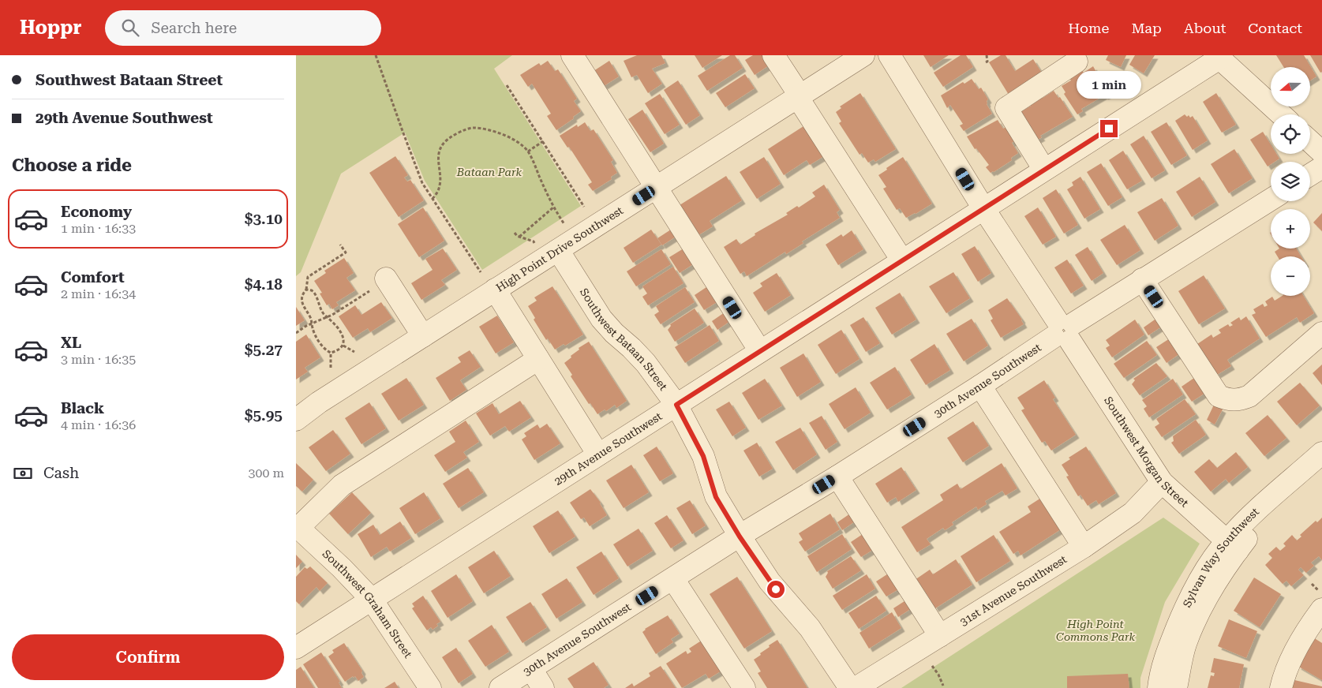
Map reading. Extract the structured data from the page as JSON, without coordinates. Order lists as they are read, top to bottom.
{
  "streets": {
    "street": [
      "High Point Drive Southwest",
      "Southwest Bataan Street",
      "30th Avenue Southwest",
      "29th Avenue Southwest",
      "Southwest Morgan Street",
      "Sylvan Way Southwest",
      "31st Avenue Southwest",
      "Southwest Graham Street"
    ]
  },
  "crossings": [
    ["High Point Drive Southwest", "Southwest Bataan Street"],
    ["Southwest Bataan Street", "30th Avenue Southwest"],
    ["Southwest Bataan Street", "29th Avenue Southwest"],
    ["30th Avenue Southwest", "Southwest Morgan Street"],
    ["29th Avenue Southwest", "Southwest Morgan Street"],
    ["29th Avenue Southwest", "Southwest Graham Street"],
    ["Southwest Morgan Street", "Sylvan Way Southwest"],
    ["Southwest Morgan Street", "31st Avenue Southwest"]
  ],
  "parks": ["Bataan Park", "High Point Commons Park"],
  "north": "left",
  "page": {
    "header": "Hoppr",
    "search": "Search here",
    "nav": [
      "Home",
      "Map",
      "About",
      "Contact"
    ],
    "banner": ["Southwest Bataan Street", "29th Avenue Southwest"],
    "map_buttons": ["+", "−"],
    "bubble": "1 min",
    "heading": "Choose a ride",
    "list": [
      {
        "name": "Economy",
        "note": "1 min · 16:33",
        "value": "$3.10"
      },
      {
        "name": "Comfort",
        "note": "2 min · 16:34",
        "value": "$4.18"
      },
      {
        "name": "XL",
        "note": "3 min · 16:35",
        "value": "$5.27"
      },
      {
        "name": "Black",
        "note": "4 min · 16:36",
        "value": "$5.95"
      }
    ],
    "pay": ["Cash", "300 m"],
    "buttons": "Confirm"
  }
}
